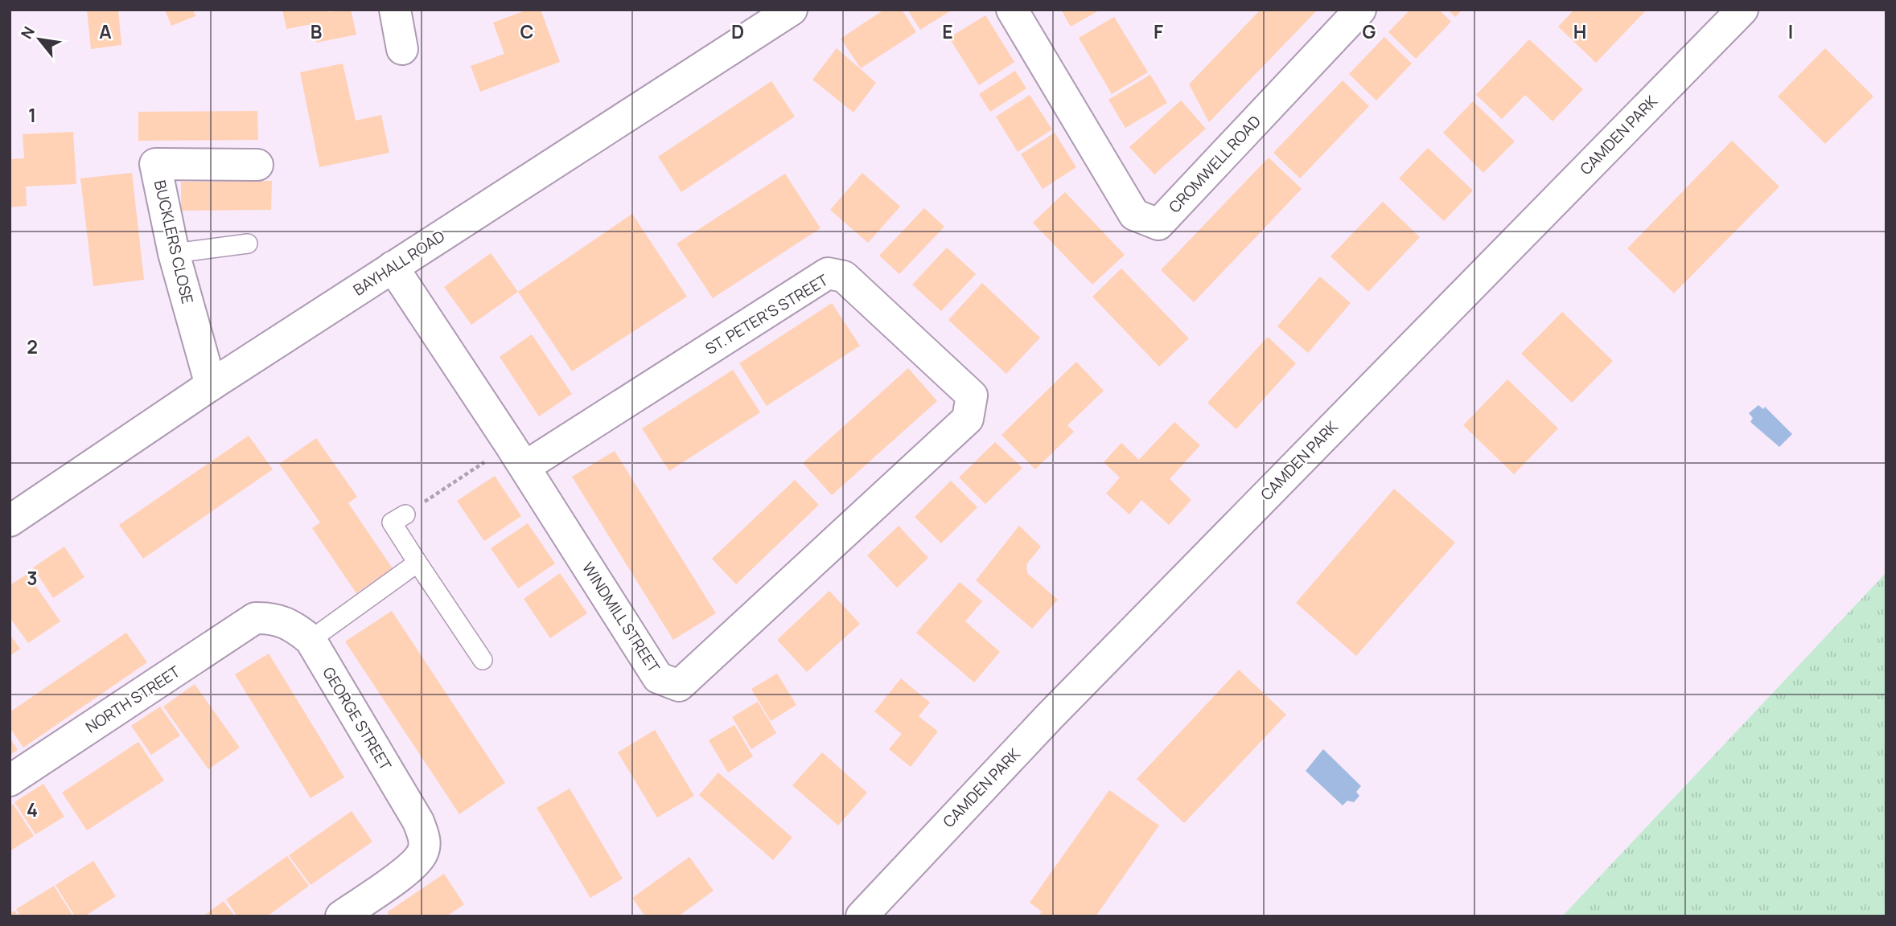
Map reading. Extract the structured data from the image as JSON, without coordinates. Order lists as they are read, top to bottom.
{
  "streets": {
    "street": [
      "CAMDEN PARK",
      "CROMWELL ROAD",
      "BUCKLERS CLOSE",
      "BAYHALL ROAD",
      "ST. PETER'S STREET",
      "WINDMILL STREET",
      "NORTH STREET",
      "GEORGE STREET"
    ]
  },
  "crossings": [
    ["BUCKLERS CLOSE", "BAYHALL ROAD"],
    ["BAYHALL ROAD", "WINDMILL STREET"],
    ["ST. PETER'S STREET", "WINDMILL STREET"],
    ["NORTH STREET", "GEORGE STREET"]
  ],
  "north": "top left",
  "grid": {
    "columns": [
      "A",
      "B",
      "C",
      "D",
      "E",
      "F",
      "G",
      "H",
      "I"
    ],
    "rows": [
      "1",
      "2",
      "3",
      "4"
    ]
  }
}
